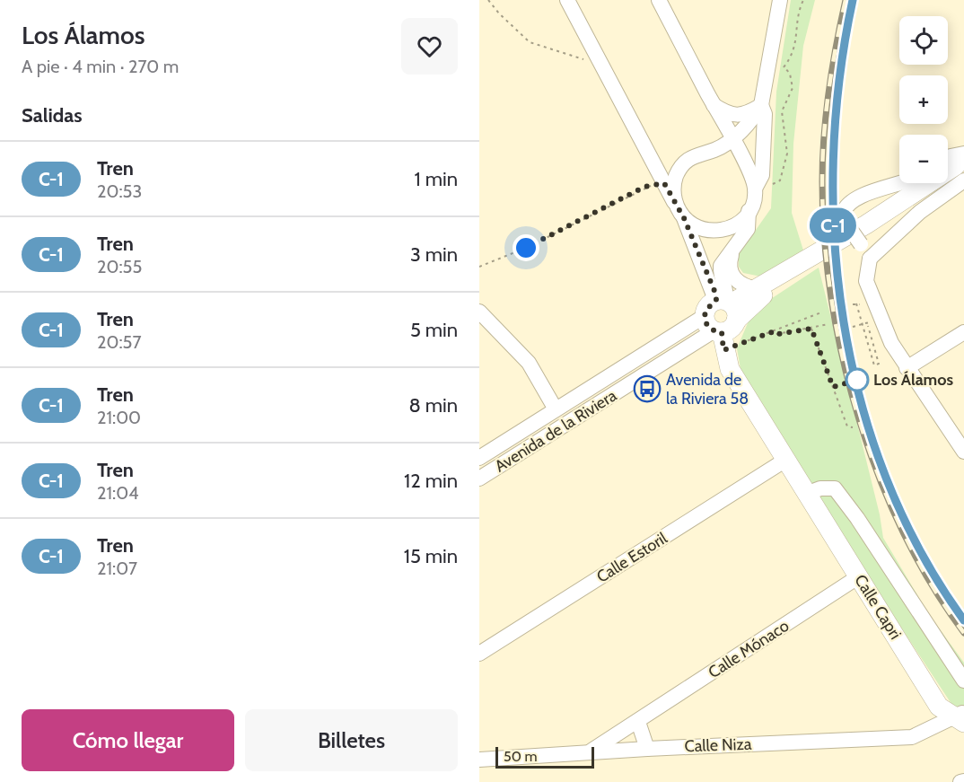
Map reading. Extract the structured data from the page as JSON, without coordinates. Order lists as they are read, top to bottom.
{
  "streets": {
    "street": [
      "Avenida de la Riviera",
      "Calle Estoril",
      "Calle Capri",
      "Calle Mónaco",
      "Calle Niza"
    ]
  },
  "crossings": [
    ["Avenida de la Riviera", "Calle Capri"],
    ["Calle Estoril", "Calle Capri"],
    ["Calle Capri", "Calle Mónaco"],
    ["Calle Capri", "Calle Niza"],
    ["Calle Mónaco", "Calle Niza"]
  ],
  "places": {
    "other": ["Los Álamos"],
    "bus stop": ["Avenida de la Riviera 58"]
  },
  "scale_bar": "50 m",
  "page": {
    "heading": [
      ["Los Álamos", "A pie · 4 min · 270 m"],
      "Salidas"
    ],
    "on_map": "C-1",
    "map_buttons": ["+", "−"],
    "list": [
      {
        "mark": "C-1",
        "name": "Tren",
        "note": "20:53",
        "value": "1 min"
      },
      {
        "mark": "C-1",
        "name": "Tren",
        "note": "20:55",
        "value": "3 min"
      },
      {
        "mark": "C-1",
        "name": "Tren",
        "note": "20:57",
        "value": "5 min"
      },
      {
        "mark": "C-1",
        "name": "Tren",
        "note": "21:00",
        "value": "8 min"
      },
      {
        "mark": "C-1",
        "name": "Tren",
        "note": "21:04",
        "value": "12 min"
      },
      {
        "mark": "C-1",
        "name": "Tren",
        "note": "21:07",
        "value": "15 min"
      }
    ],
    "buttons": ["Cómo llegar", "Billetes"],
    "scale": "50 m"
  }
}
